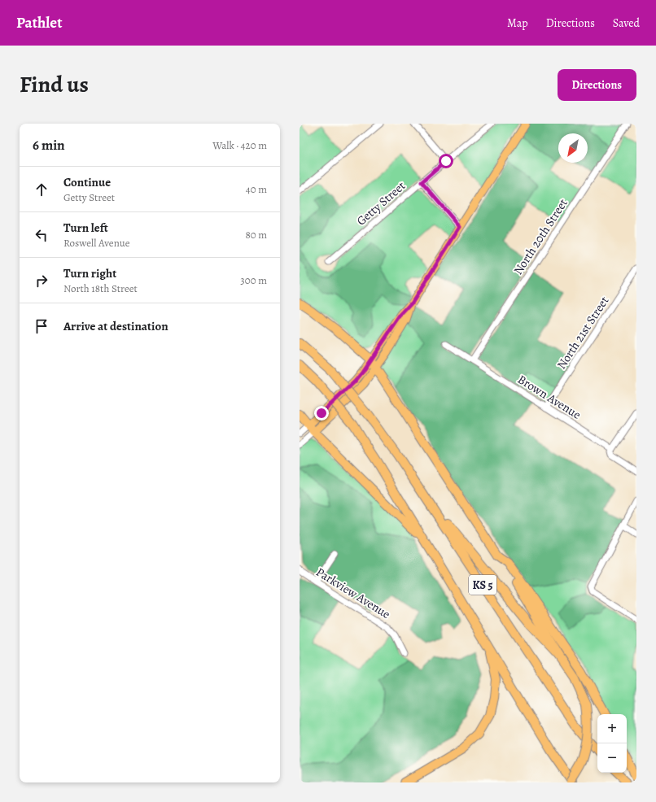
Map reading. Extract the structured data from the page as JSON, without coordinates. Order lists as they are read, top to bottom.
{
  "streets": {
    "highway": ["KS 5"],
    "street": [
      "Getty Street",
      "North 20th Street",
      "North 21st Street",
      "Brown Avenue",
      "Parkview Avenue"
    ]
  },
  "crossings": [
    ["North 20th Street", "Brown Avenue"],
    ["North 21st Street", "Brown Avenue"]
  ],
  "north": "bottom left",
  "page": {
    "header": "Pathlet",
    "nav": ["Map", "Directions", "Saved"],
    "title": "Find us",
    "buttons": "Directions",
    "heading": ["6 min", "Walk · 420 m"],
    "list": [
      ["Continue", "Getty Street", "40 m"],
      ["Turn left", "Roswell Avenue", "80 m"],
      ["Turn right", "North 18th Street", "300 m"],
      "Arrive at destination"
    ],
    "map_buttons": ["+", "−"]
  }
}
